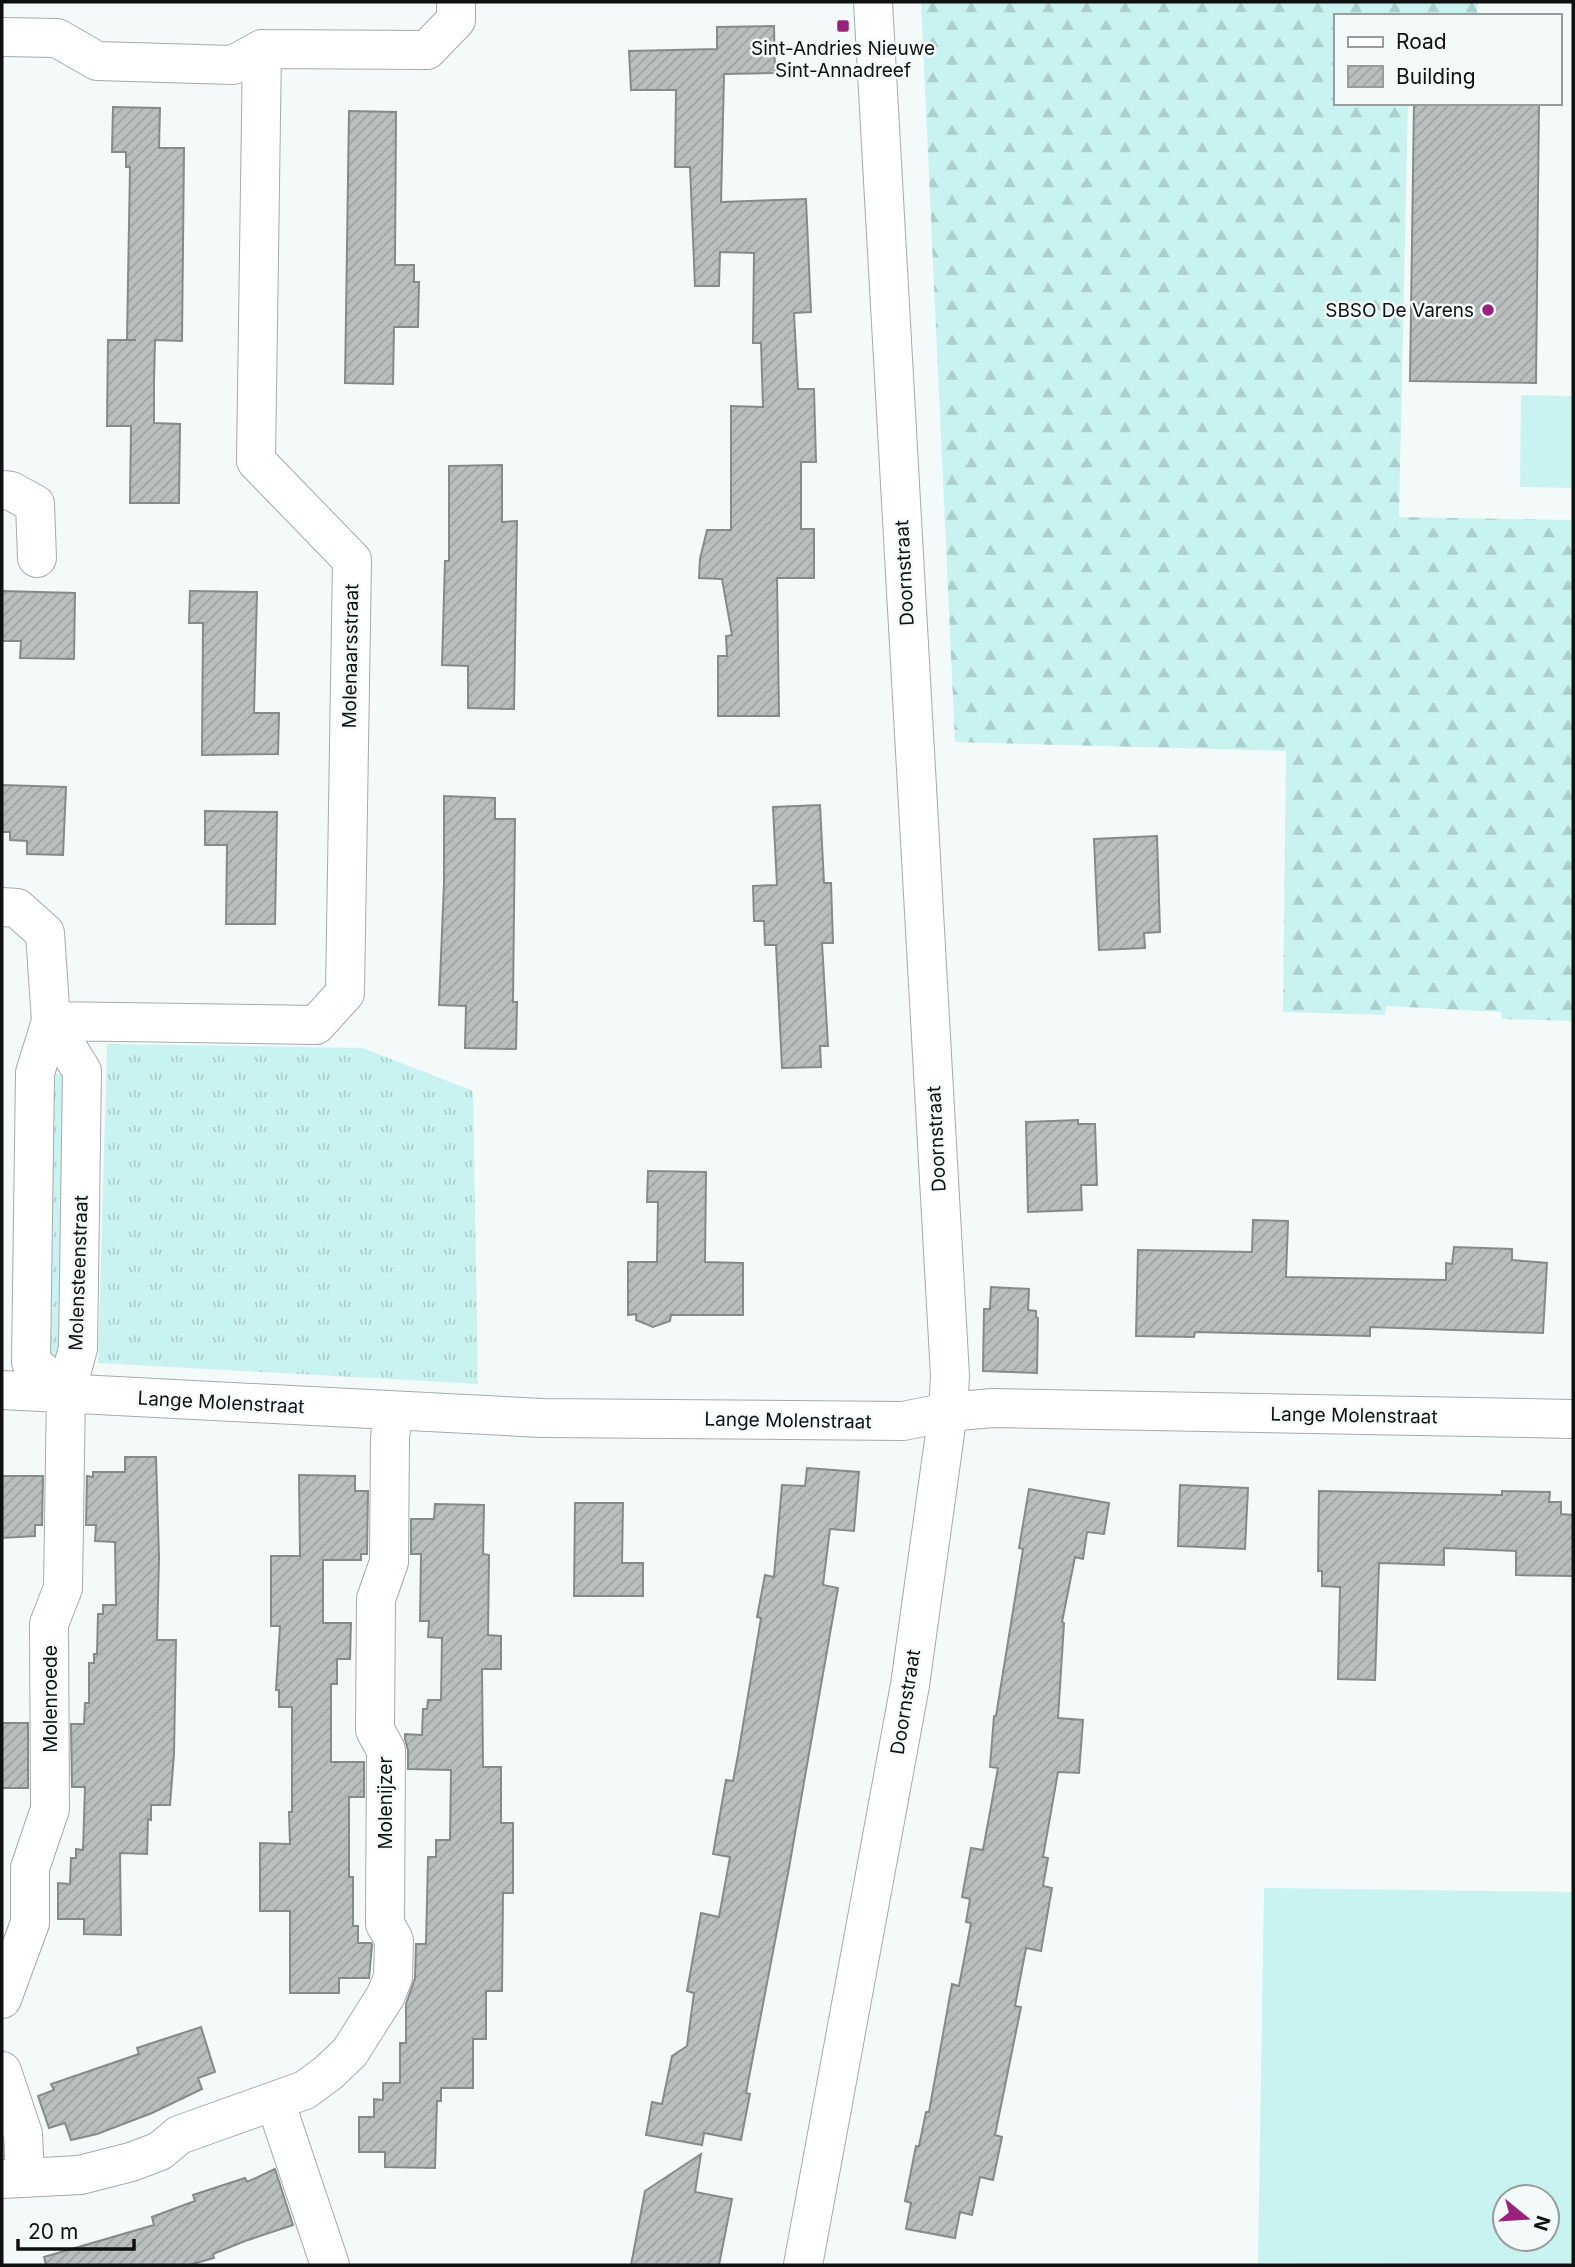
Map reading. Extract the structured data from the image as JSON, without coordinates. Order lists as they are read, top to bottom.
{
  "streets": {
    "street": [
      "Doornstraat",
      "Molenaarsstraat",
      "Lange Molenstraat",
      "Molenroede",
      "Molenijzer"
    ]
  },
  "crossings": [
    ["Doornstraat", "Lange Molenstraat"],
    ["Lange Molenstraat", "Molenroede"],
    ["Lange Molenstraat", "Molenijzer"]
  ],
  "places": {
    "transit": ["Sint-Andries Nieuwe Sint-Annadreef"],
    "other": ["SBSO De Varens"]
  },
  "legend": ["Road", "Building"],
  "scale_bar": "20 m",
  "north": "right"
}
